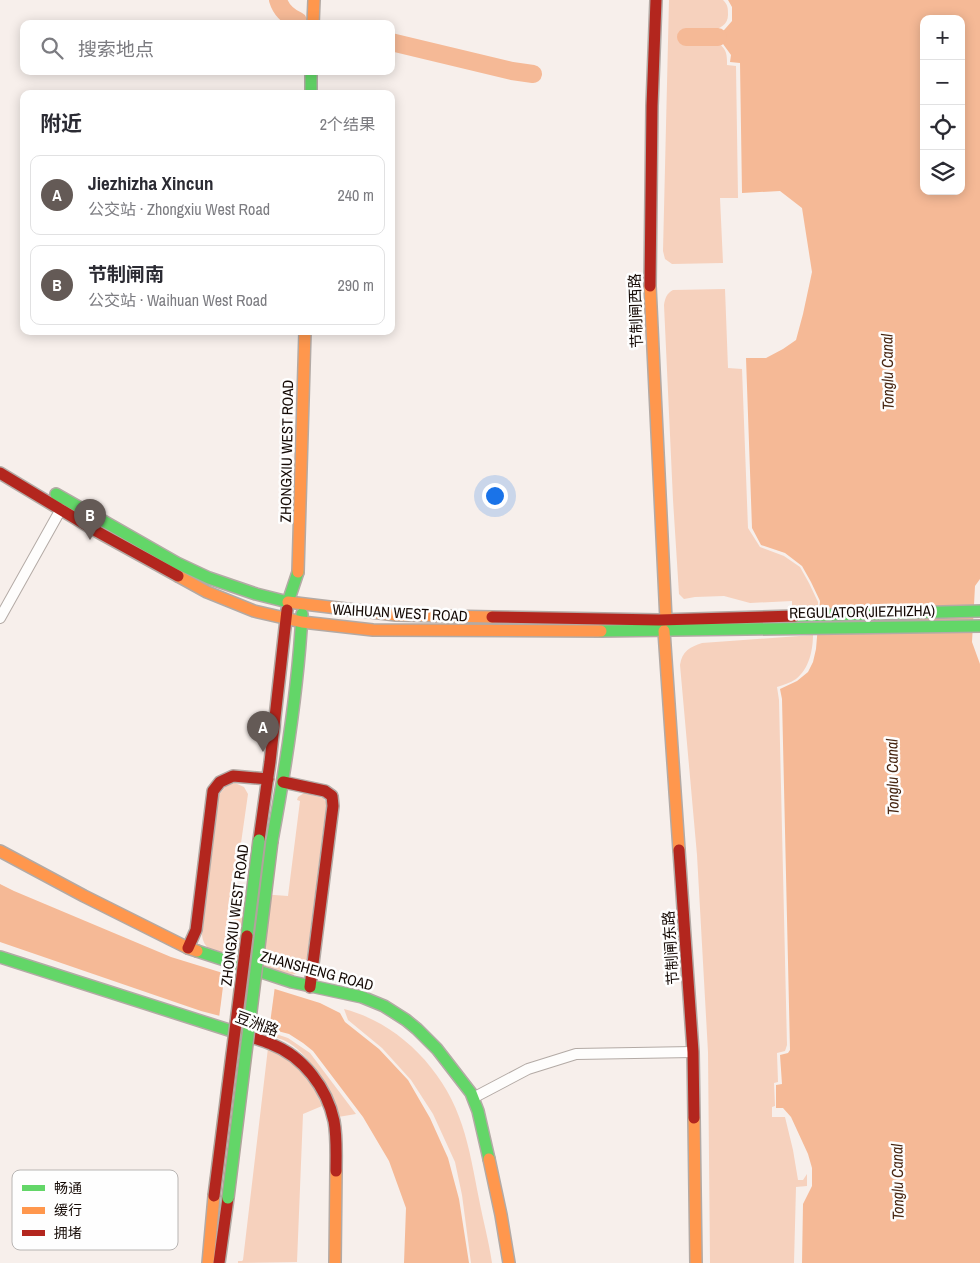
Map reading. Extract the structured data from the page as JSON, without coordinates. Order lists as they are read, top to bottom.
{
  "streets": {
    "main road": [
      "节制闸西路",
      "ZHONGXIU WEST ROAD",
      "REGULATOR(JIEZHIZHA)",
      "WAIHUAN WEST ROAD",
      "节制闸东路",
      "ZHANSHENG ROAD",
      "豆洲路"
    ]
  },
  "crossings": [
    ["节制闸西路", "WAIHUAN WEST ROAD"],
    ["节制闸西路", "节制闸东路"],
    ["ZHONGXIU WEST ROAD", "WAIHUAN WEST ROAD"],
    ["REGULATOR(JIEZHIZHA)", "WAIHUAN WEST ROAD"],
    ["WAIHUAN WEST ROAD", "节制闸东路"]
  ],
  "water": ["Tonglu Canal"],
  "legend": ["畅通", "缓行", "拥堵"],
  "page": {
    "map_buttons": ["+", "−"],
    "search": "搜索地点",
    "heading": ["附近", "2个结果"],
    "list": [
      {
        "mark": "A",
        "name": "Jiezhizha Xincun",
        "note": "公交站 · Zhongxiu West Road",
        "value": "240 m"
      },
      {
        "mark": "B",
        "name": "节制闸南",
        "note": "公交站 · Waihuan West Road",
        "value": "290 m"
      }
    ],
    "pins": ["B", "A"]
  }
}
